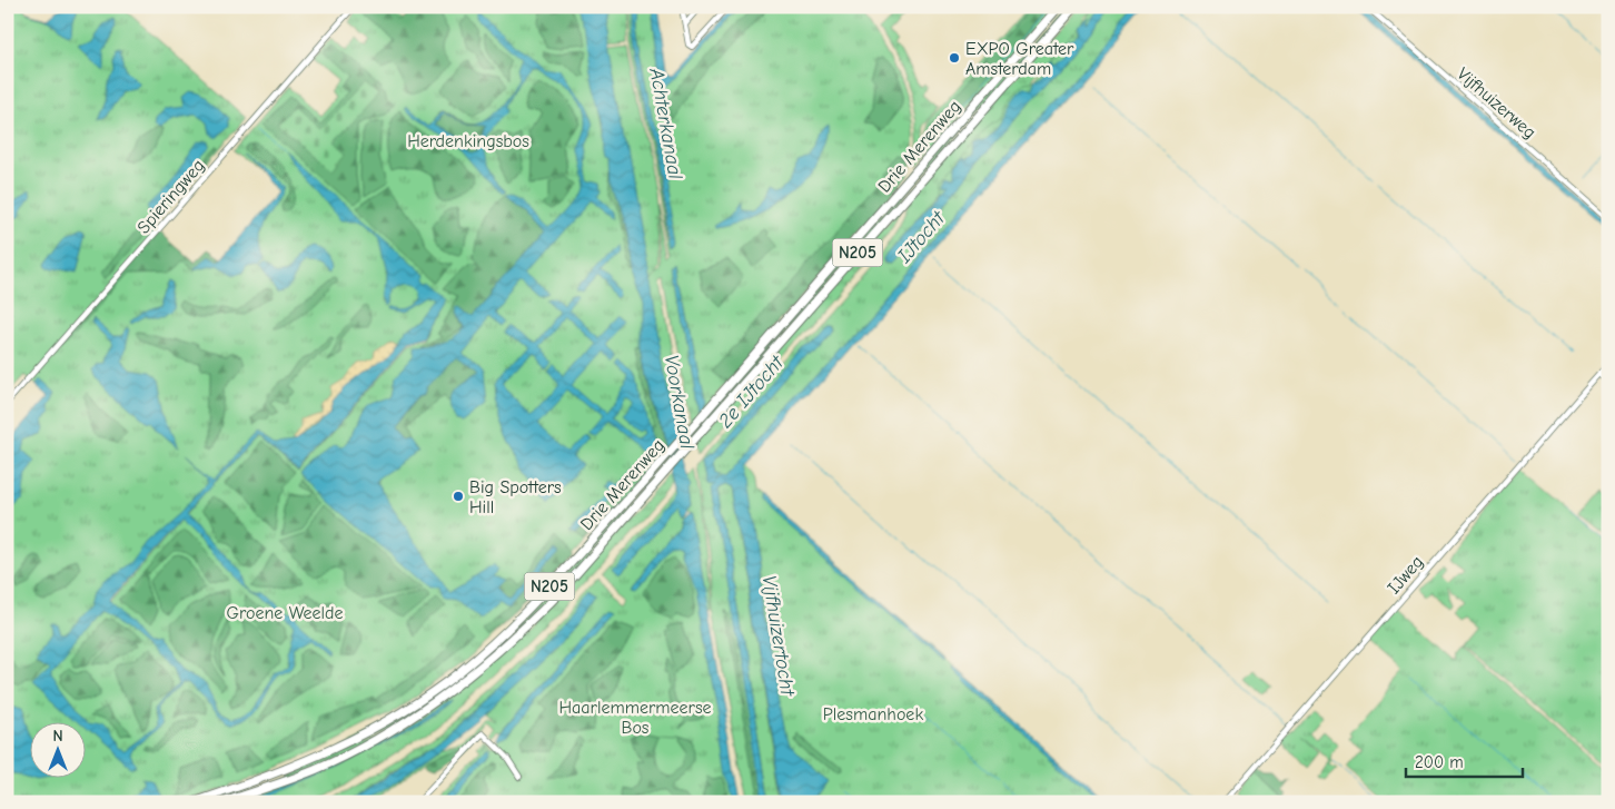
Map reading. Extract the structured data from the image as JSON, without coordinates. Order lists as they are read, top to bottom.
{
  "streets": {
    "highway": ["Drie Merenweg", "N205"],
    "street": ["Vijfhuizerweg", "Spieringweg", "IJweg"]
  },
  "water": [
    "Achterkanaal",
    "IJtocht",
    "2e IJtocht",
    "Voorkanaal",
    "Vijfhuizertocht"
  ],
  "parks": [
    "Herdenkingsbos",
    "Groene Weelde",
    "Haarlemmermeerse Bos",
    "Plesmanhoek"
  ],
  "places": ["EXPO Greater Amsterdam", "Big Spotters Hill"],
  "scale_bar": "200 m",
  "north": "top"
}
